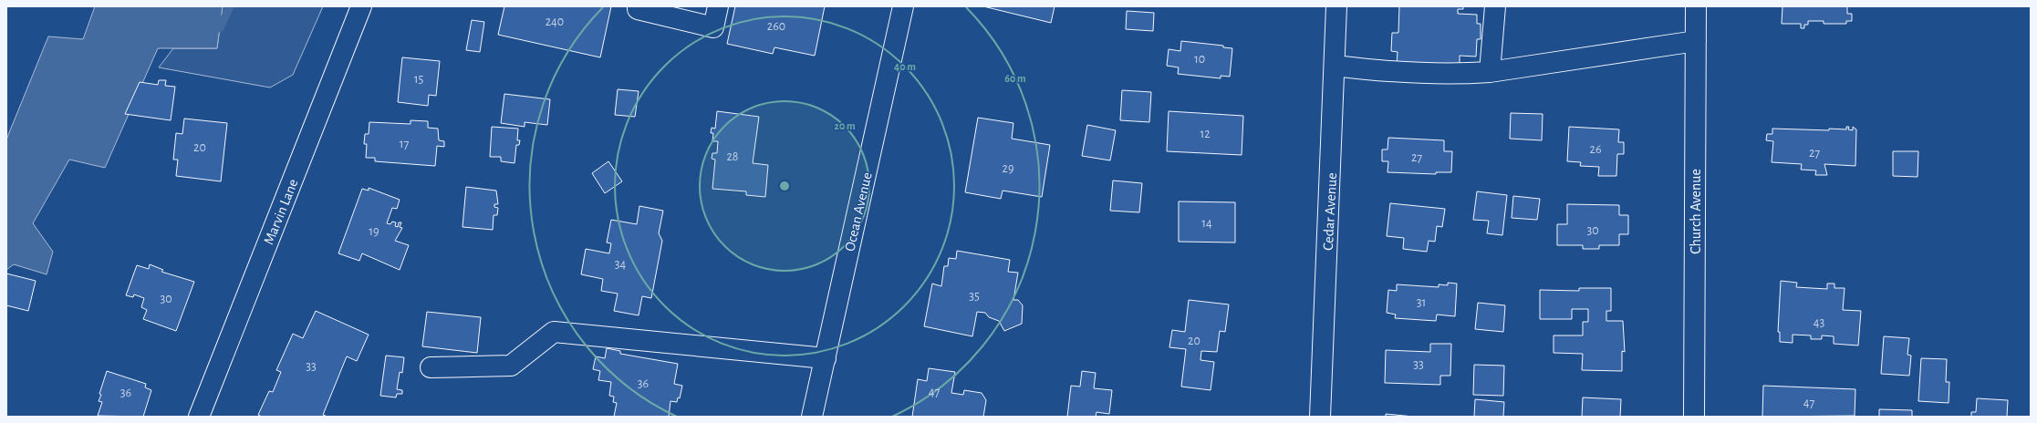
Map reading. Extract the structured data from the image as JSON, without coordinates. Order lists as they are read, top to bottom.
{
  "streets": {
    "street": [
      "Marvin Lane",
      "Ocean Avenue",
      "Cedar Avenue",
      "Church Avenue"
    ]
  },
  "house_numbers": [
    "240",
    "260",
    "10",
    "15",
    "12",
    "17",
    "20",
    "26",
    "27",
    "28",
    "27",
    "29",
    "14",
    "30",
    "19",
    "34",
    "35",
    "30",
    "31",
    "43",
    "20",
    "33",
    "33",
    "36",
    "47",
    "36",
    "47"
  ],
  "rings": ["40 m", "60 m", "20 m"]
}
